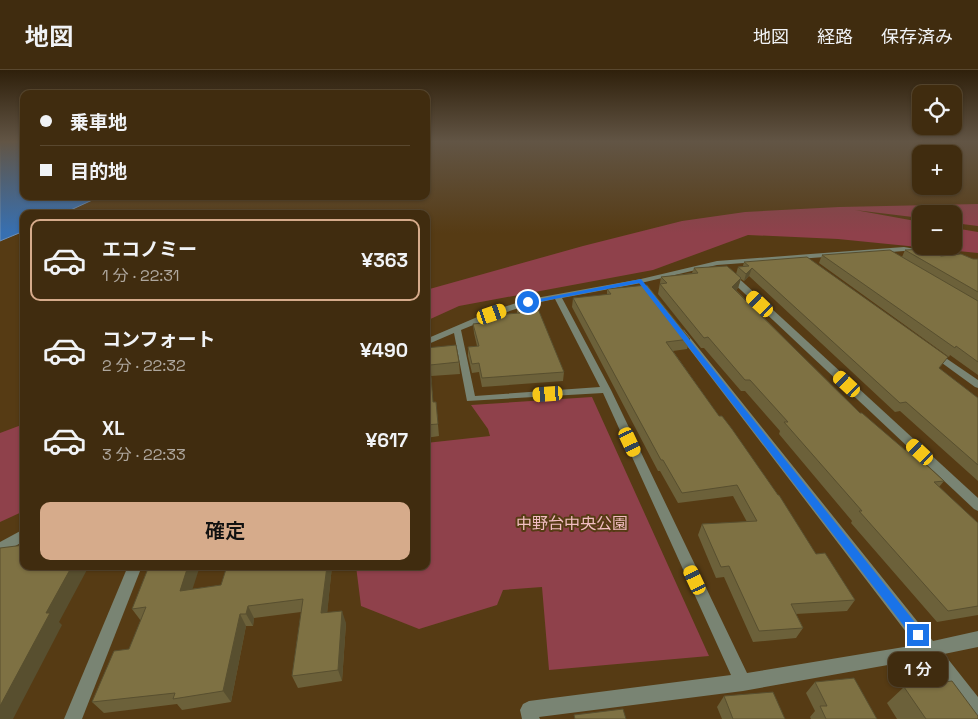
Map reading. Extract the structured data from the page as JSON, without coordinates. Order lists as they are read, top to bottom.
{
  "parks": ["中野台中央公園"],
  "page": {
    "header": "地図",
    "nav": ["地図", "経路", "保存済み"],
    "map_buttons": ["+", "−"],
    "banner": ["乗車地", "目的地"],
    "list": [
      {
        "name": "エコノミー",
        "note": "1 分 · 22:31",
        "value": "¥363"
      },
      {
        "name": "コンフォート",
        "note": "2 分 · 22:32",
        "value": "¥490"
      },
      {
        "name": "XL",
        "note": "3 分 · 22:33",
        "value": "¥617"
      }
    ],
    "buttons": "確定",
    "bubble": "1 分"
  }
}
